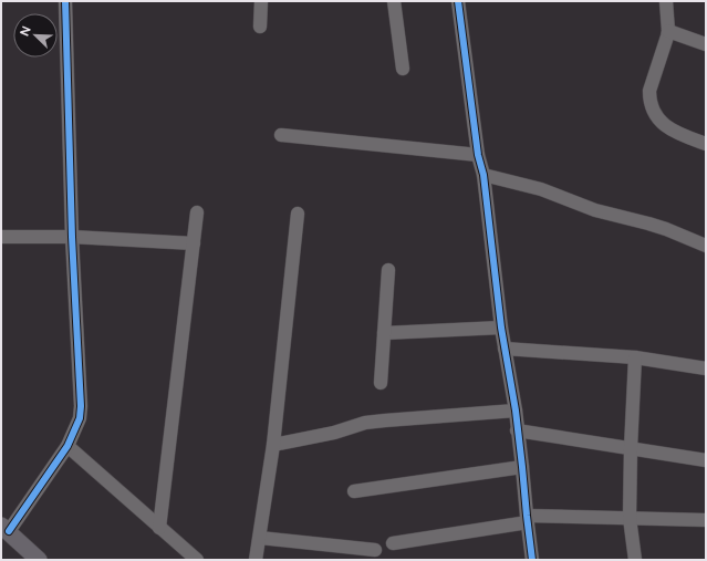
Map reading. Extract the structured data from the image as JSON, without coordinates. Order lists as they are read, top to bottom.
{
  "north": "top left"
}
